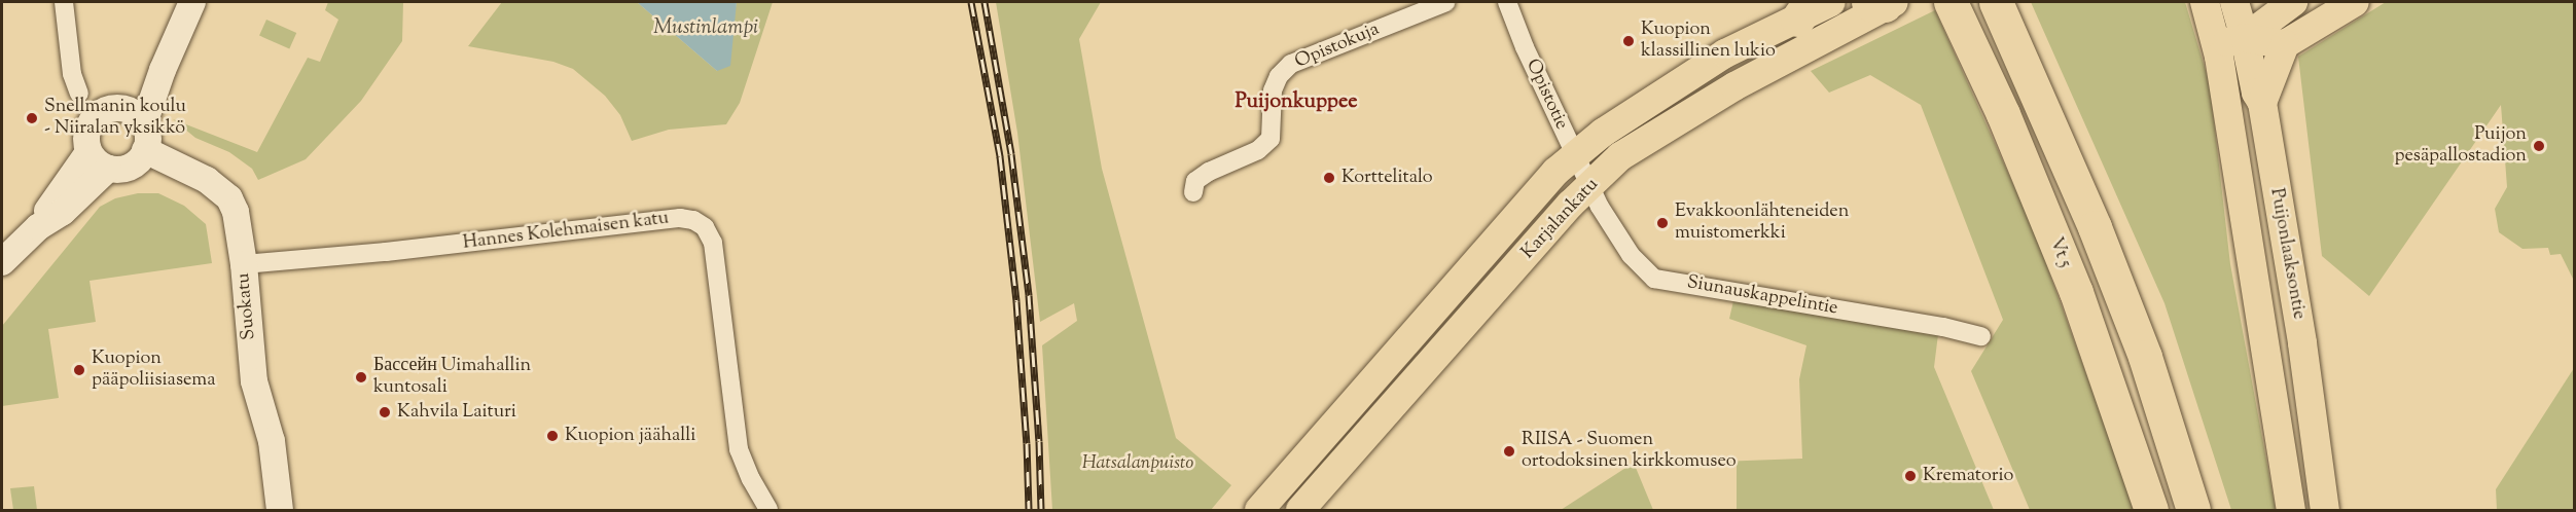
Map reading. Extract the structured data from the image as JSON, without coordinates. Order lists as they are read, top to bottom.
{
  "streets": {
    "highway": ["Vt 5"],
    "main road": ["Karjalankatu", "Puijonlaaksontie", "Suokatu"],
    "street": [
      "Opistokuja",
      "Opistotie",
      "Hannes Kolehmaisen katu",
      "Siunauskappelintie"
    ]
  },
  "crossings": [
    ["Opistotie", "Karjalankatu"],
    ["Opistotie", "Siunauskappelintie"],
    ["Karjalankatu", "Siunauskappelintie"],
    ["Hannes Kolehmaisen katu", "Suokatu"]
  ],
  "districts": ["Puijonkuppee"],
  "water": ["Mustinlampi"],
  "parks": ["Hatsalanpuisto"],
  "places": [
    "Kuopion klassillinen lukio",
    "Snellmanin koulu - Niiralan yksikkö",
    "Puijon pesäpallostadion",
    "Korttelitalo",
    "Evakkoonlähteneiden muistomerkki",
    "Kuopion pääpoliisiasema",
    "Бассейн Uimahallin kuntosali",
    "Kahvila Laituri",
    "Kuopion jäähalli",
    "RIISA - Suomen ortodoksinen kirkkomuseo",
    "Krematorio"
  ]
}
